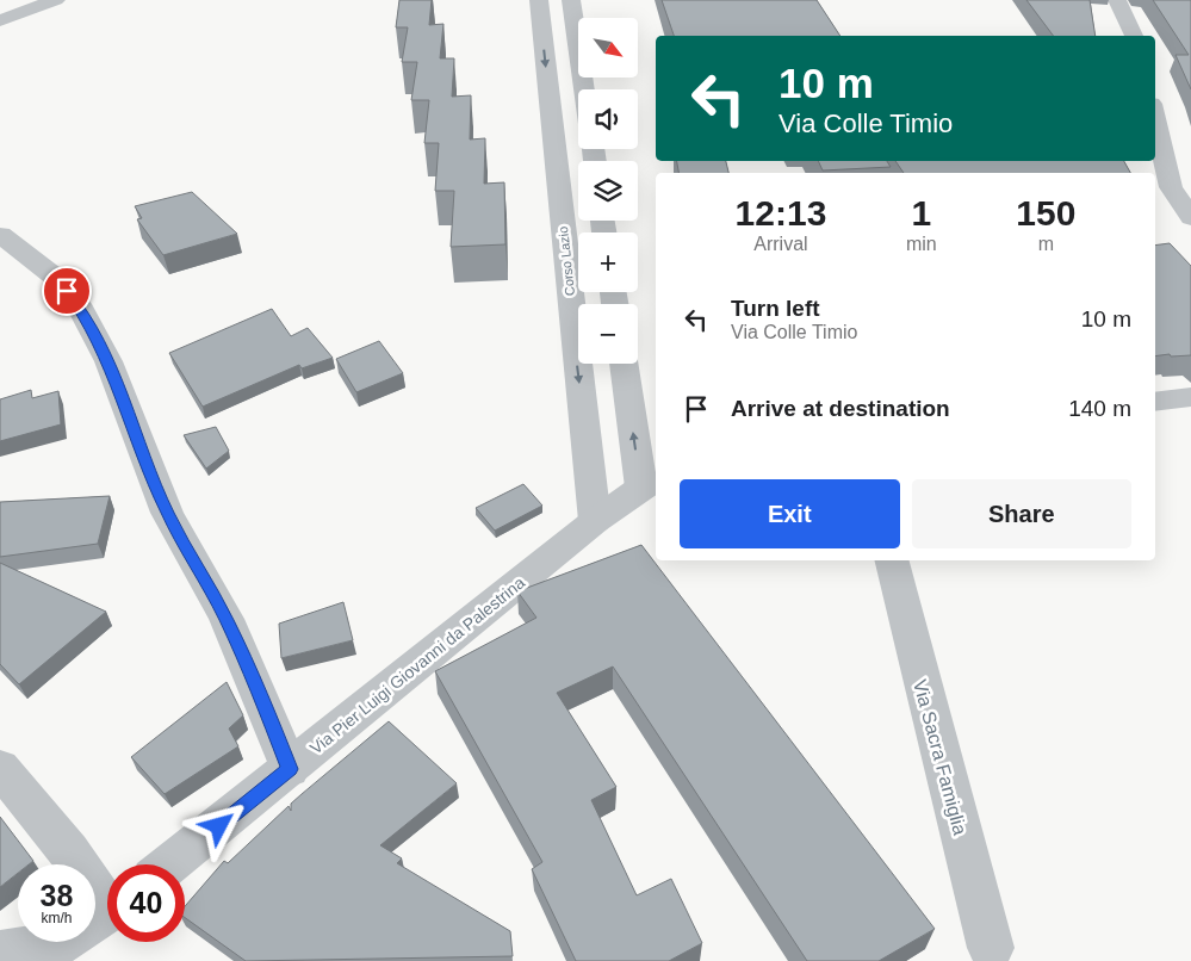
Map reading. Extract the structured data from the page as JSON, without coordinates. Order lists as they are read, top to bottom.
{
  "streets": {
    "street": ["Corso Lazio", "Via Pier Luigi Giovanni da Palestrina", "Via Sacra Famiglia"]
  },
  "crossings": [
    ["Corso Lazio", "Via Pier Luigi Giovanni da Palestrina"]
  ],
  "north": "bottom right",
  "page": {
    "map_buttons": ["+", "−"],
    "turn": ["10 m", "Via Colle Timio"],
    "eta": [
      "12:13",
      "Arrival",
      "1",
      "min",
      "150",
      "m"
    ],
    "list": [
      {
        "name": "Turn left",
        "note": "Via Colle Timio",
        "value": "10 m"
      },
      {
        "name": "Arrive at destination",
        "value": "140 m"
      }
    ],
    "buttons": ["Exit", "Share"],
    "speed": "38 km/h",
    "limit": "40"
  }
}
